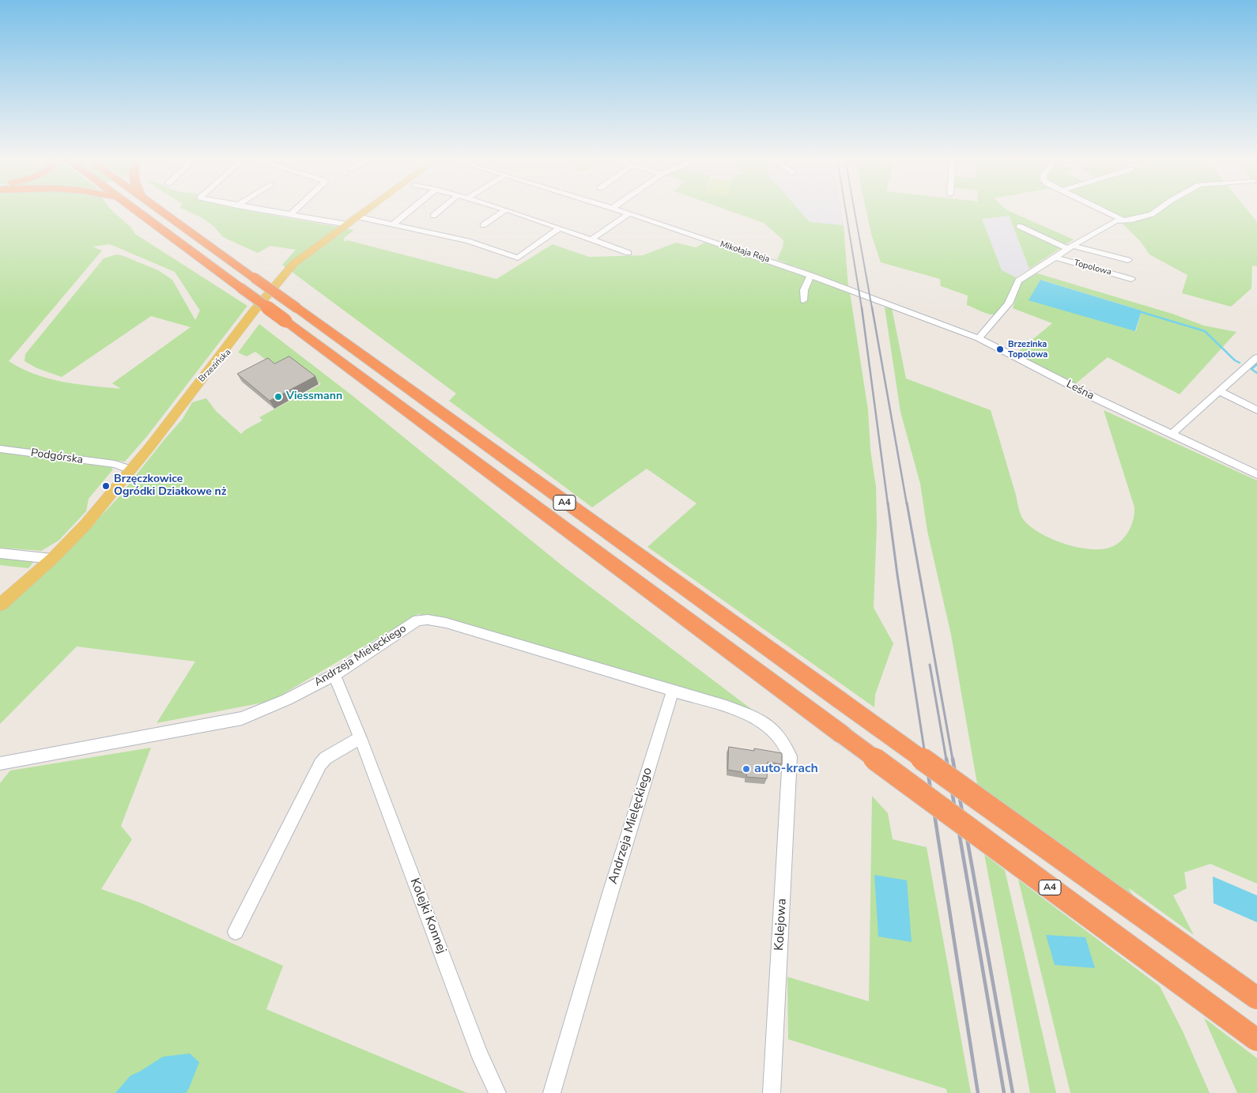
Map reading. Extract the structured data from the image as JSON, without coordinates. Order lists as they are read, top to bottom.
{
  "streets": {
    "highway": ["A4"],
    "main road": ["Brzezińska"],
    "street": [
      "Mikołaja Reja",
      "Topolowa",
      "Leśna",
      "Podgórska",
      "Andrzeja Mielęckiego",
      "Kolejki Konnej",
      "Kolejowa"
    ]
  },
  "crossings": [
    ["Mikołaja Reja", "Leśna"],
    ["Topolowa", "Leśna"],
    ["Brzezińska", "Podgórska"],
    ["Andrzeja Mielęckiego", "Kolejki Konnej"],
    ["Andrzeja Mielęckiego", "Kolejowa"]
  ],
  "places": [
    "Brzezinka Topolowa",
    "Viessmann",
    "Brzęczkowice Ogródki Działkowe nż",
    "auto-krach"
  ]
}
